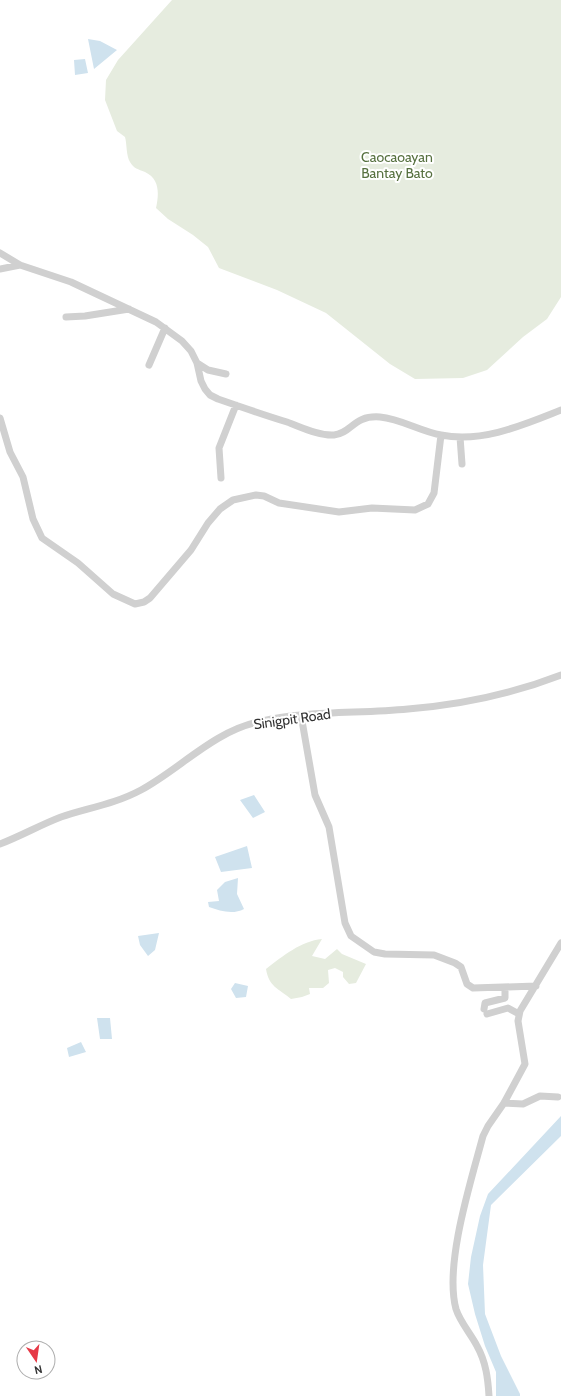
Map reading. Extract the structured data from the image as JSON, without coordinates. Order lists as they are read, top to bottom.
{
  "streets": {
    "street": ["Sinigpit Road"]
  },
  "parks": ["Caocaoayan Bantay Bato"],
  "north": "bottom"
}
